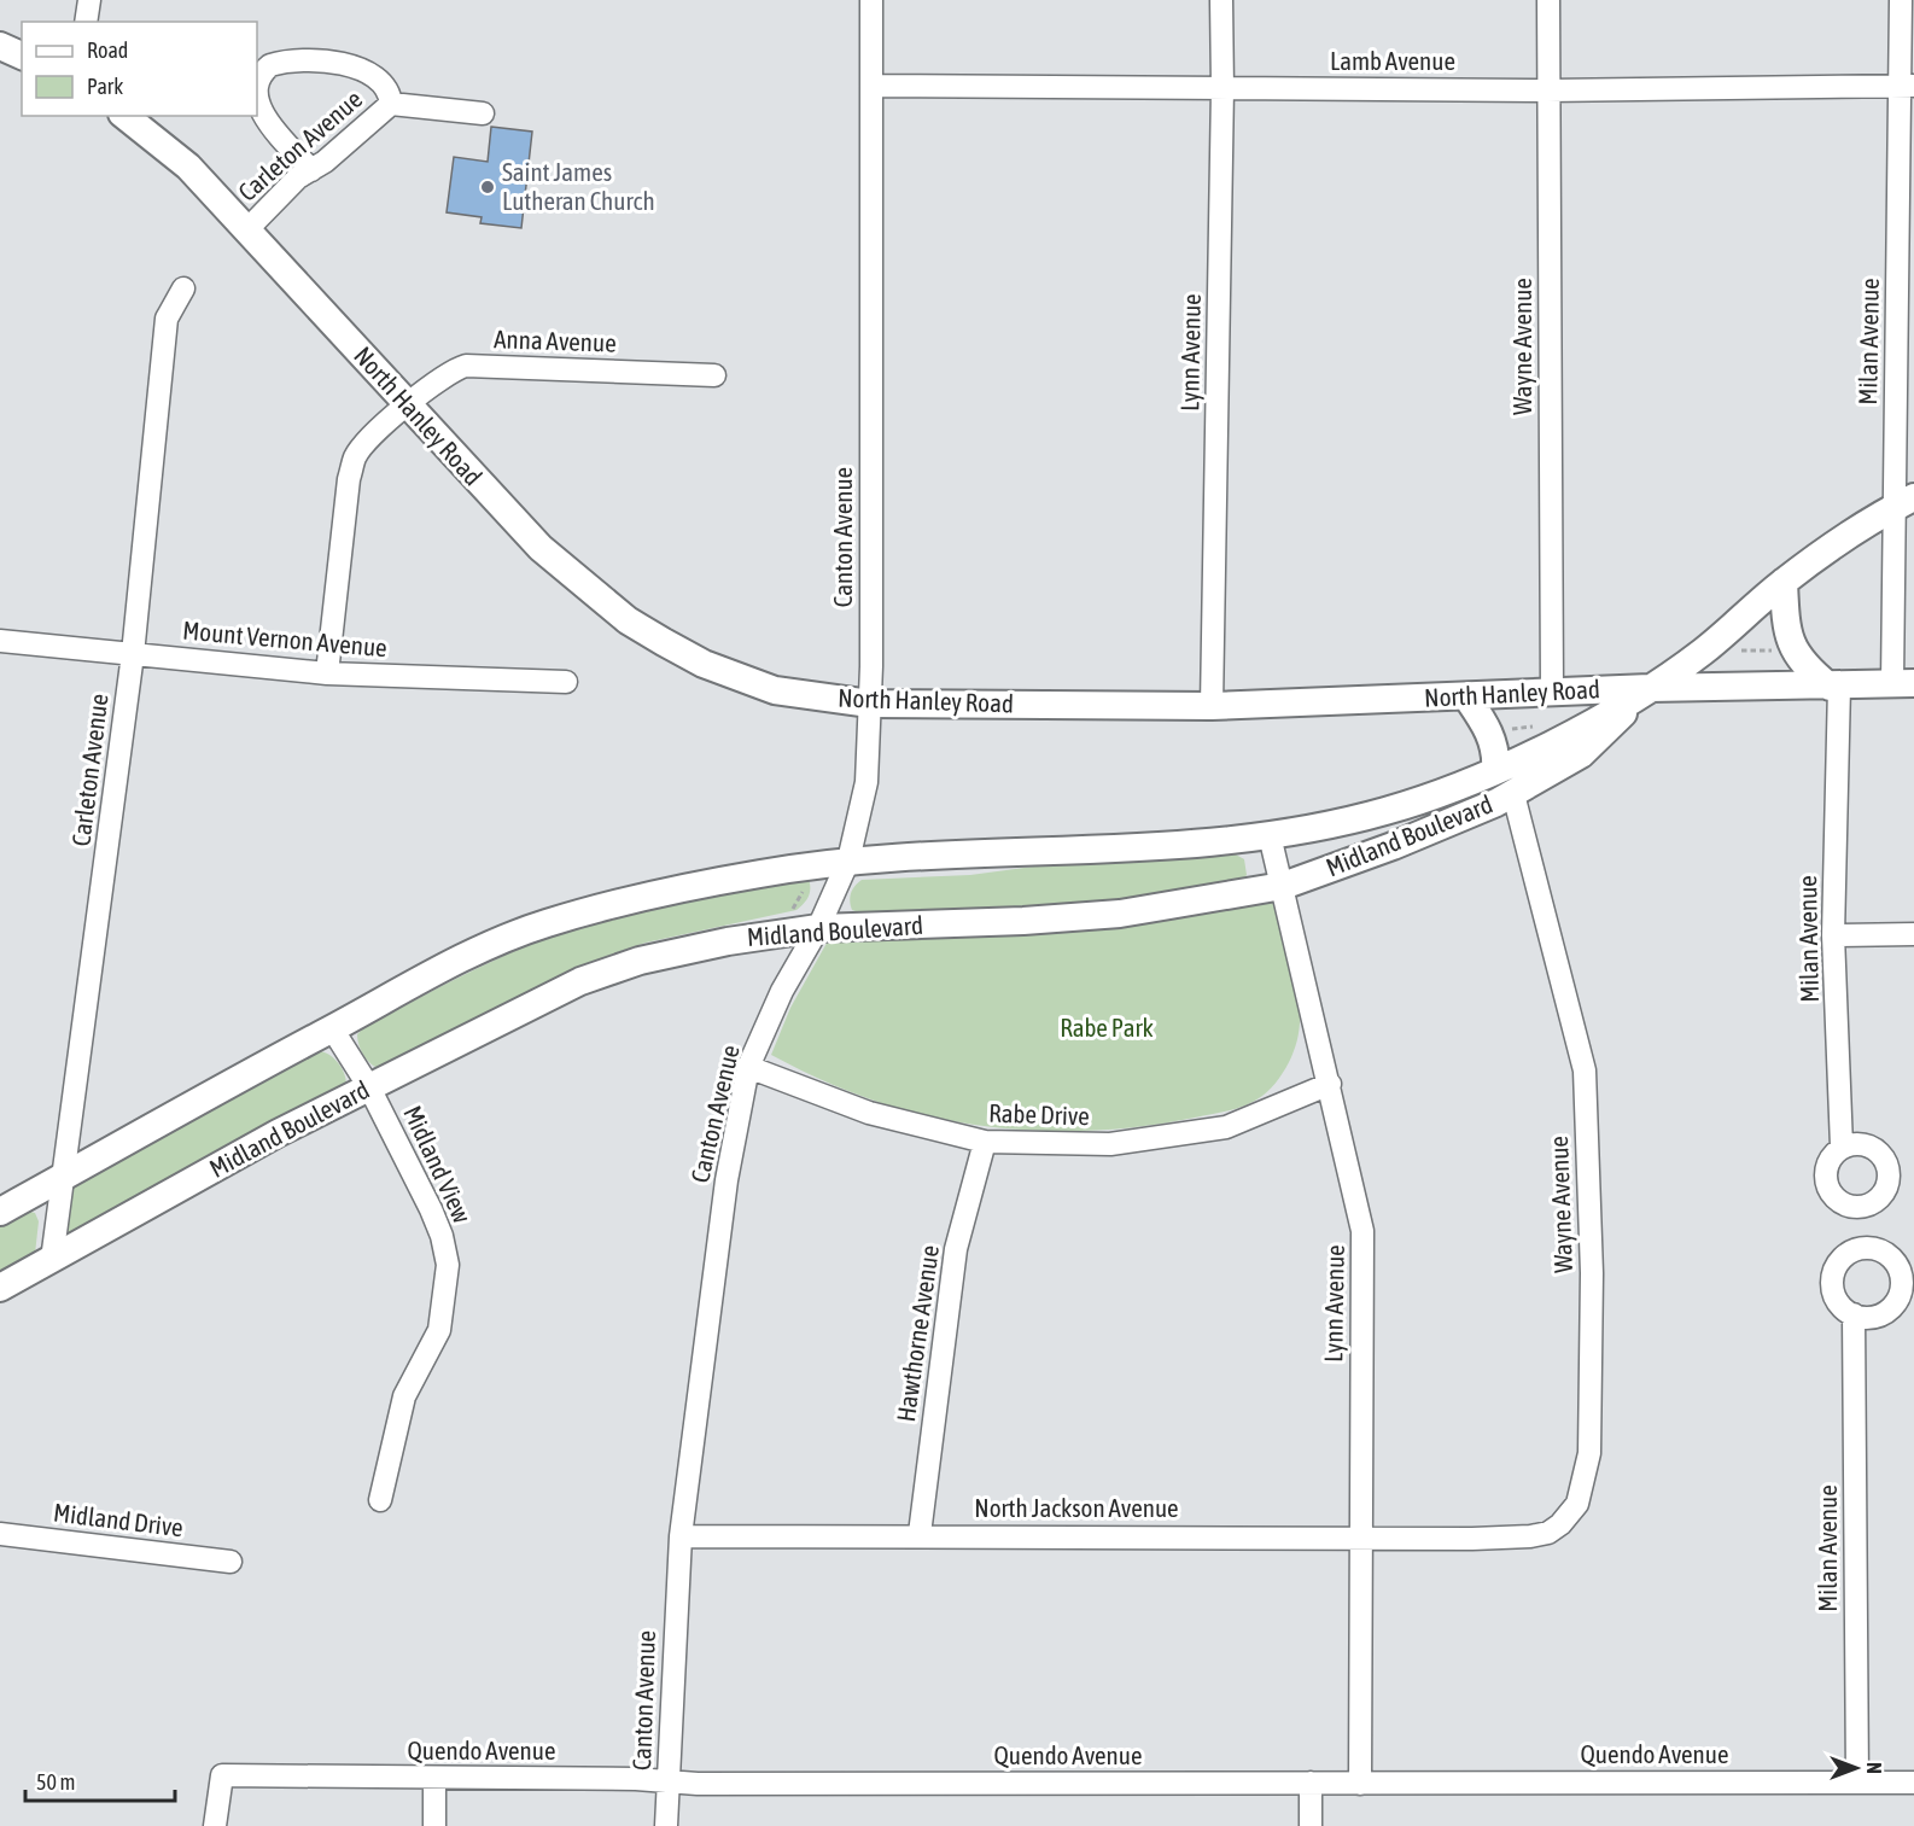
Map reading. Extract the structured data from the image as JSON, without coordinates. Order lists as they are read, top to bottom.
{
  "streets": {
    "main road": ["North Hanley Road", "Midland Boulevard"],
    "street": [
      "Lamb Avenue",
      "Carleton Avenue",
      "Anna Avenue",
      "Milan Avenue",
      "Wayne Avenue",
      "Lynn Avenue",
      "Canton Avenue",
      "Mount Vernon Avenue",
      "Rabe Drive",
      "Midland View",
      "Hawthorne Avenue",
      "North Jackson Avenue",
      "Midland Drive",
      "Quendo Avenue"
    ]
  },
  "crossings": [
    ["Lamb Avenue", "Milan Avenue"],
    ["Lamb Avenue", "Wayne Avenue"],
    ["Lamb Avenue", "Lynn Avenue"],
    ["Lamb Avenue", "Canton Avenue"],
    ["Carleton Avenue", "North Hanley Road"],
    ["Carleton Avenue", "Mount Vernon Avenue"],
    ["Carleton Avenue", "Midland Boulevard"],
    ["Anna Avenue", "North Hanley Road"],
    ["Anna Avenue", "Mount Vernon Avenue"],
    ["Milan Avenue", "North Hanley Road"],
    ["Milan Avenue", "Midland Boulevard"],
    ["Milan Avenue", "Quendo Avenue"],
    ["Wayne Avenue", "North Hanley Road"],
    ["Wayne Avenue", "Midland Boulevard"],
    ["Wayne Avenue", "North Jackson Avenue"],
    ["Lynn Avenue", "North Hanley Road"],
    ["Lynn Avenue", "Midland Boulevard"],
    ["Lynn Avenue", "Rabe Drive"],
    ["Lynn Avenue", "North Jackson Avenue"],
    ["Lynn Avenue", "Quendo Avenue"],
    ["North Hanley Road", "Canton Avenue"],
    ["North Hanley Road", "Midland Boulevard"],
    ["Canton Avenue", "Midland Boulevard"],
    ["Canton Avenue", "Rabe Drive"],
    ["Canton Avenue", "North Jackson Avenue"],
    ["Canton Avenue", "Quendo Avenue"],
    ["Midland Boulevard", "Midland View"],
    ["Rabe Drive", "Hawthorne Avenue"],
    ["Hawthorne Avenue", "North Jackson Avenue"]
  ],
  "parks": ["Rabe Park"],
  "places": ["Saint James Lutheran Church"],
  "legend": ["Road", "Park"],
  "scale_bar": "50 m",
  "north": "right"
}
